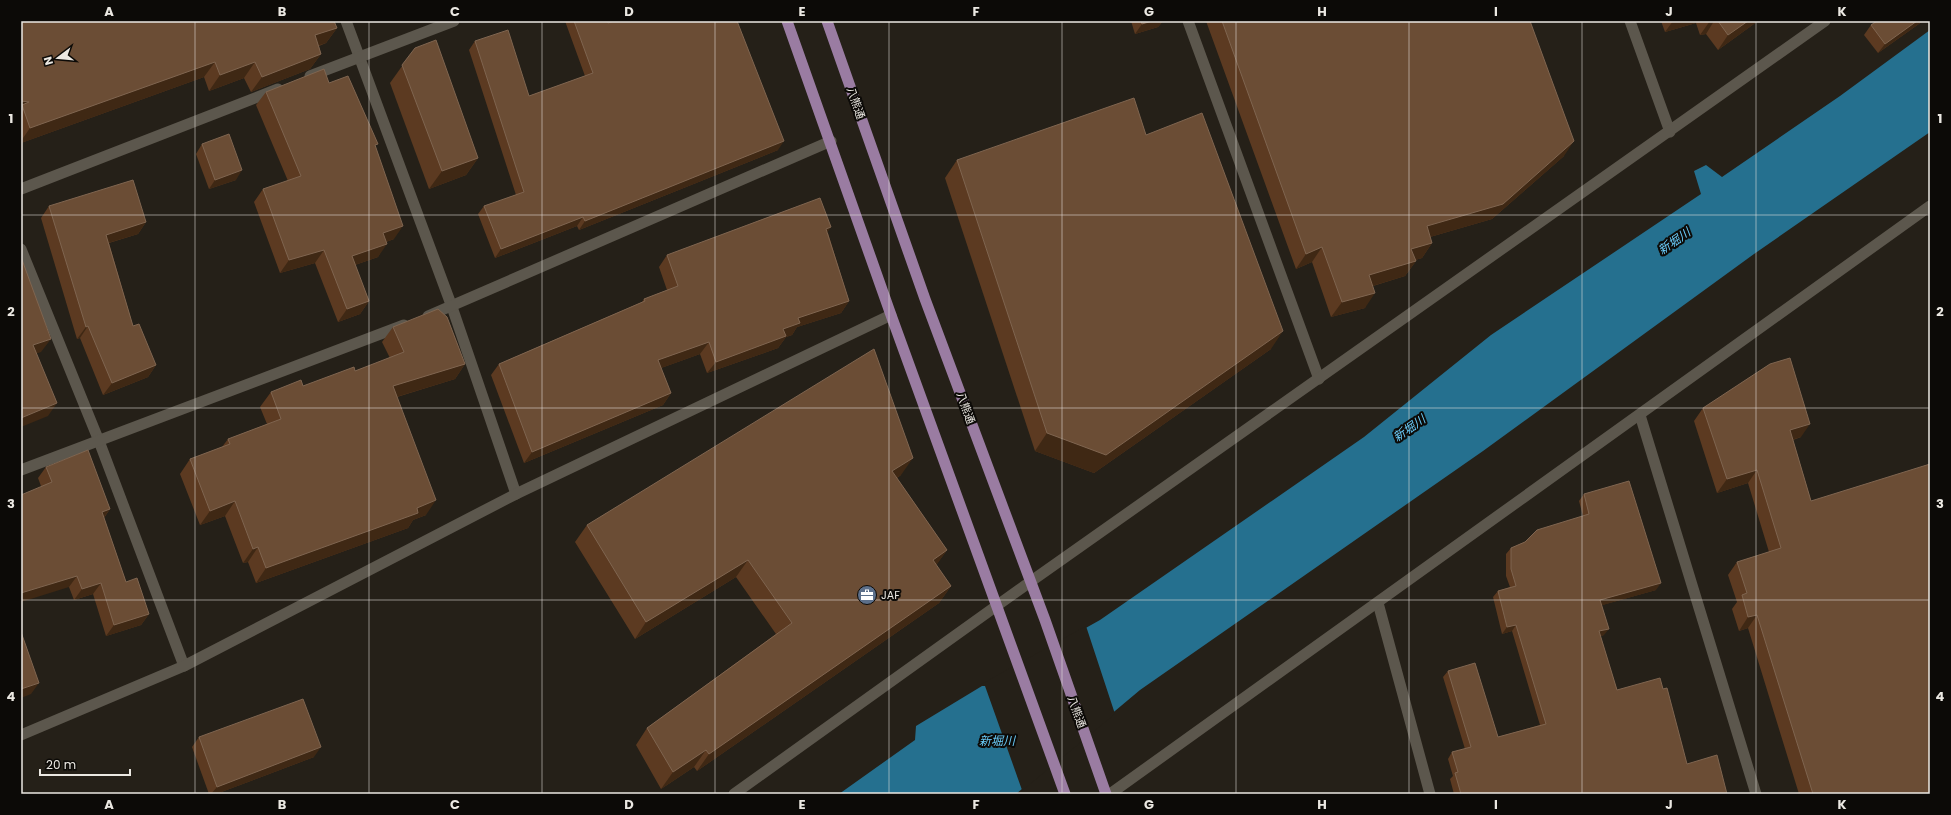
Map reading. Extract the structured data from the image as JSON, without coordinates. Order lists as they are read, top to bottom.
{
  "streets": {
    "main road": ["八熊通"]
  },
  "water": ["新堀川"],
  "places": {
    "office": ["JAF"]
  },
  "scale_bar": "20 m",
  "north": "left",
  "grid": {
    "columns": [
      "A",
      "B",
      "C",
      "D",
      "E",
      "F",
      "G",
      "H",
      "I",
      "J",
      "K"
    ],
    "rows": [
      "1",
      "2",
      "3",
      "4"
    ]
  }
}
